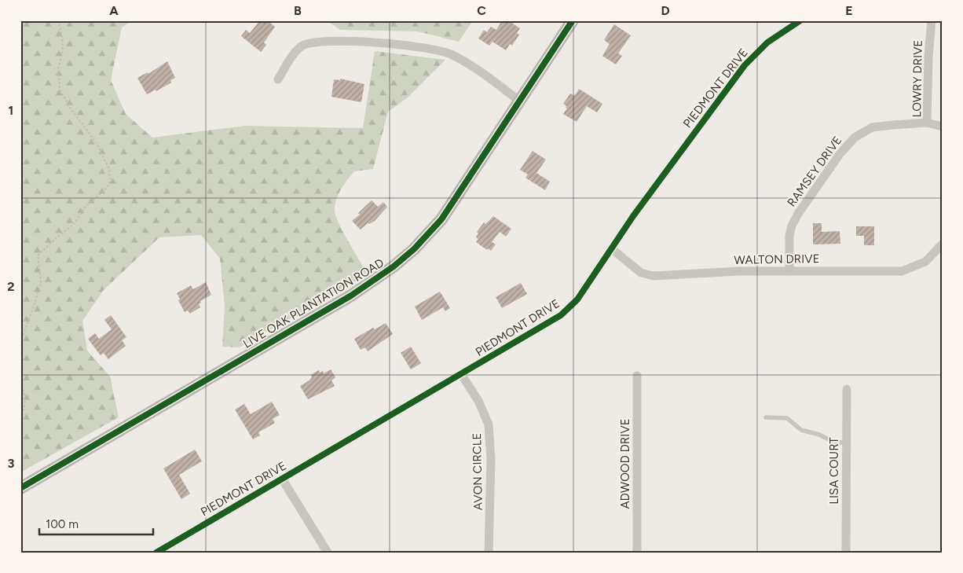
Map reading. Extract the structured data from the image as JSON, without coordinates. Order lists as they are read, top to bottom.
{
  "streets": {
    "street": [
      "LOWRY DRIVE",
      "PIEDMONT DRIVE",
      "RAMSEY DRIVE",
      "WALTON DRIVE",
      "LIVE OAK PLANTATION ROAD",
      "ADWOOD DRIVE",
      "LISA COURT",
      "AVON CIRCLE"
    ]
  },
  "crossings": [
    ["LOWRY DRIVE", "RAMSEY DRIVE"],
    ["PIEDMONT DRIVE", "WALTON DRIVE"],
    ["PIEDMONT DRIVE", "AVON CIRCLE"],
    ["RAMSEY DRIVE", "WALTON DRIVE"]
  ],
  "scale_bar": "100 m",
  "grid": {
    "columns": [
      "A",
      "B",
      "C",
      "D",
      "E"
    ],
    "rows": ["1", "2", "3"]
  }
}
